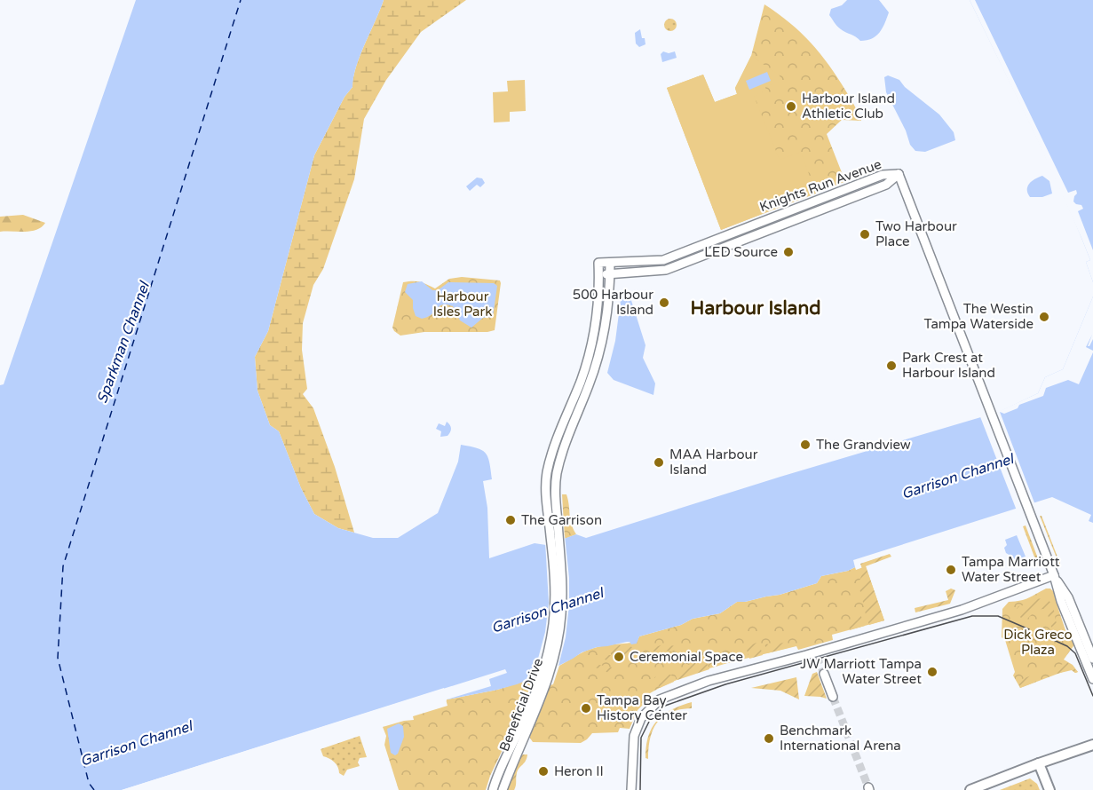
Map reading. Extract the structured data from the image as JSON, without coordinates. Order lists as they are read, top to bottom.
{
  "streets": {
    "street": ["Knights Run Avenue", "Beneficial Drive"]
  },
  "districts": ["Harbour Island"],
  "water": ["Sparkman Channel", "Garrison Channel"],
  "parks": ["Harbour Isles Park", "Dick Greco Plaza"],
  "places": [
    "Harbour Island Athletic Club",
    "Two Harbour Place",
    "LED Source",
    "500 Harbour Island",
    "The Westin Tampa Waterside",
    "Park Crest at Harbour Island",
    "The Grandview",
    "MAA Harbour Island",
    "The Garrison",
    "Tampa Marriott Water Street",
    "Ceremonial Space",
    "JW Marriott Tampa Water Street",
    "Tampa Bay History Center",
    "Benchmark International Arena",
    "Heron II"
  ]
}
